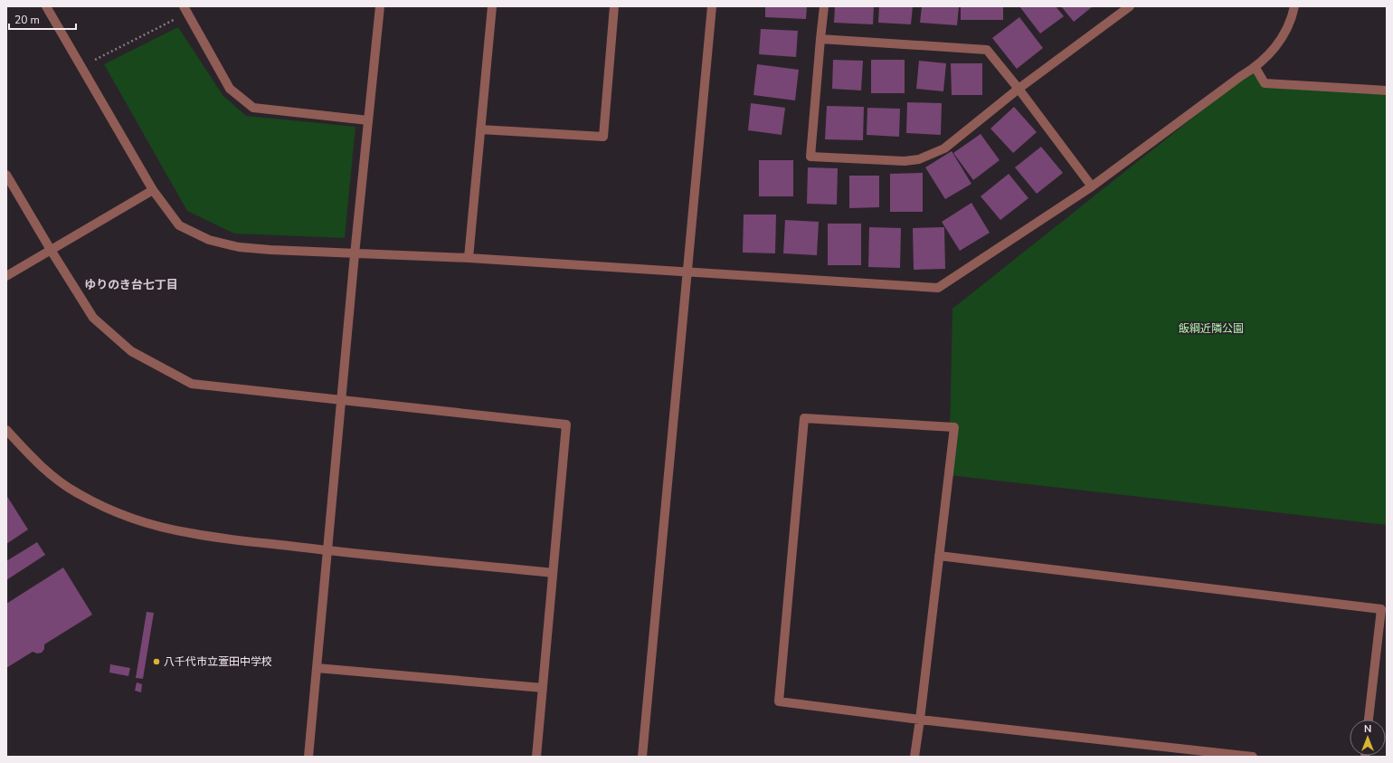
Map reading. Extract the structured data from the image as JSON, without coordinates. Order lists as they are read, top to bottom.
{
  "districts": ["ゆりのき台七丁目"],
  "parks": ["飯綱近隣公園"],
  "places": ["八千代市立萱田中学校"],
  "scale_bar": "20 m",
  "north": "top"
}
